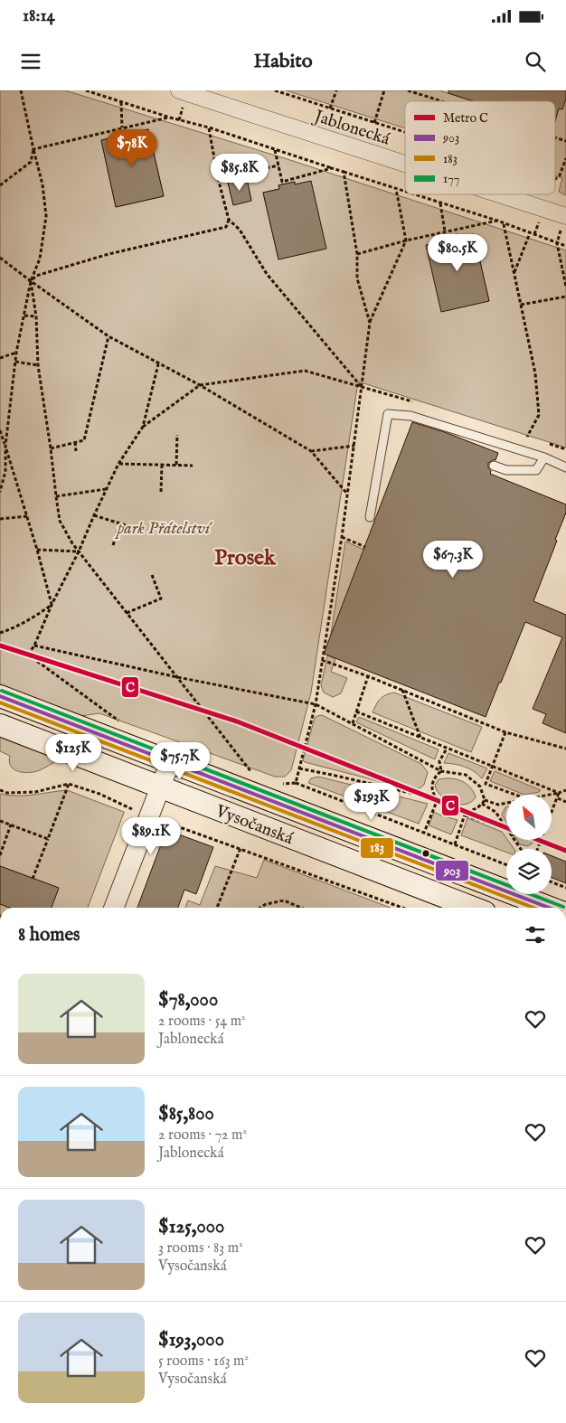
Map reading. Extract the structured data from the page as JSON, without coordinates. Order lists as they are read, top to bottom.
{
  "streets": {
    "main road": ["Vysočanská"],
    "street": ["Jablonecká"]
  },
  "districts": ["Prosek"],
  "parks": ["park Přátelství"],
  "lines": [
    "metro line C",
    "transit line 177",
    "transit line 903",
    "transit line 183"
  ],
  "legend": [
    "Metro C",
    "903",
    "183",
    "177"
  ],
  "north": "top left",
  "page": {
    "status": "18:14",
    "header": "Habito",
    "price": [
      "$78K",
      "$85.8K",
      "$80.5K",
      "$67.3K",
      "$125K",
      "$75.7K",
      "$193K",
      "$89.1K"
    ],
    "heading": "8 homes",
    "list": [
      {
        "name": "$78,000",
        "note": "2 rooms · 54 m² · Jablonecká"
      },
      {
        "name": "$85,800",
        "note": "2 rooms · 72 m² · Jablonecká"
      },
      {
        "name": "$125,000",
        "note": "3 rooms · 83 m² · Vysočanská"
      },
      {
        "name": "$193,000",
        "note": "5 rooms · 163 m² · Vysočanská"
      }
    ]
  }
}
